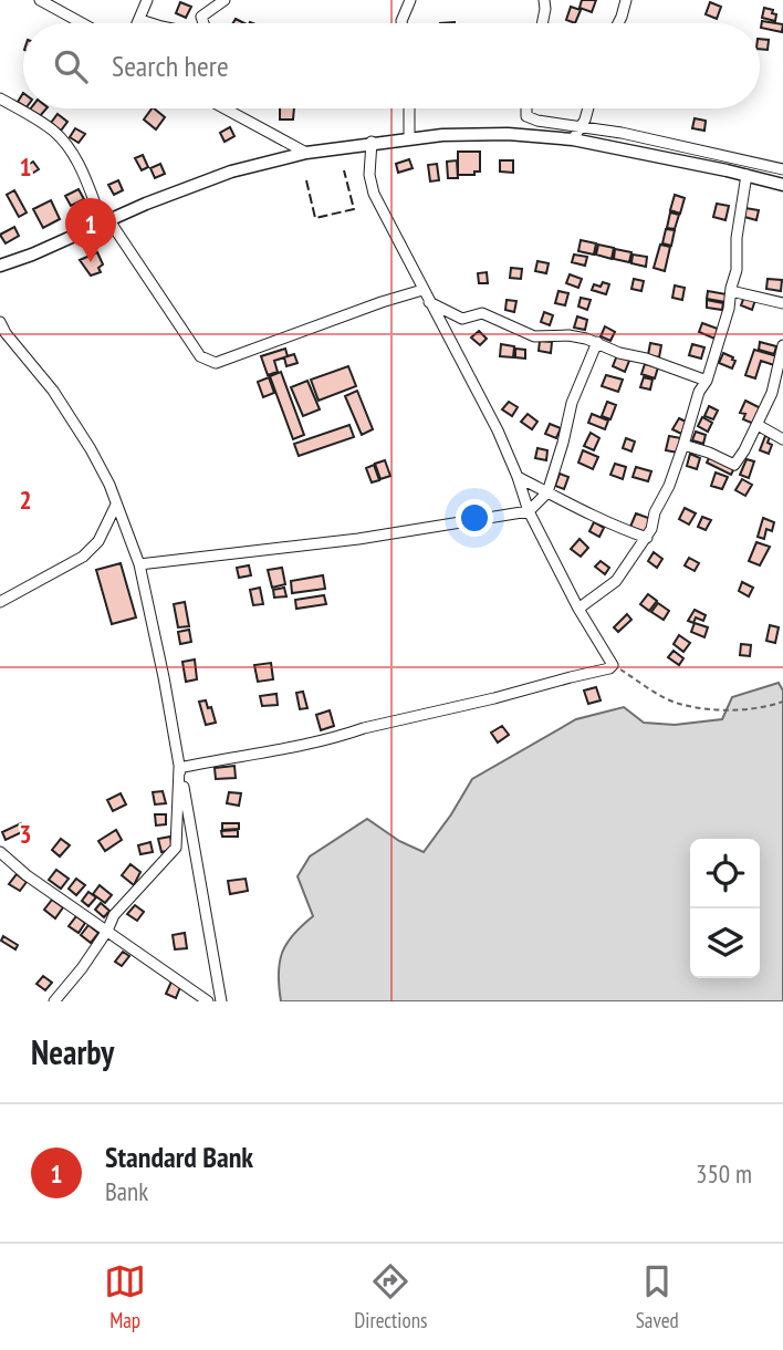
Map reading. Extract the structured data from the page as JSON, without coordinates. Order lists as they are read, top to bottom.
{
  "page": {
    "search": "Search here",
    "pins": "1",
    "heading": "Nearby",
    "list": [
      {
        "mark": "1",
        "name": "Standard Bank",
        "note": "Bank",
        "value": "350 m"
      }
    ],
    "nav": ["Map", "Directions", "Saved"]
  },
  "grid": {
    "rows": ["1", "2", "3"]
  }
}
